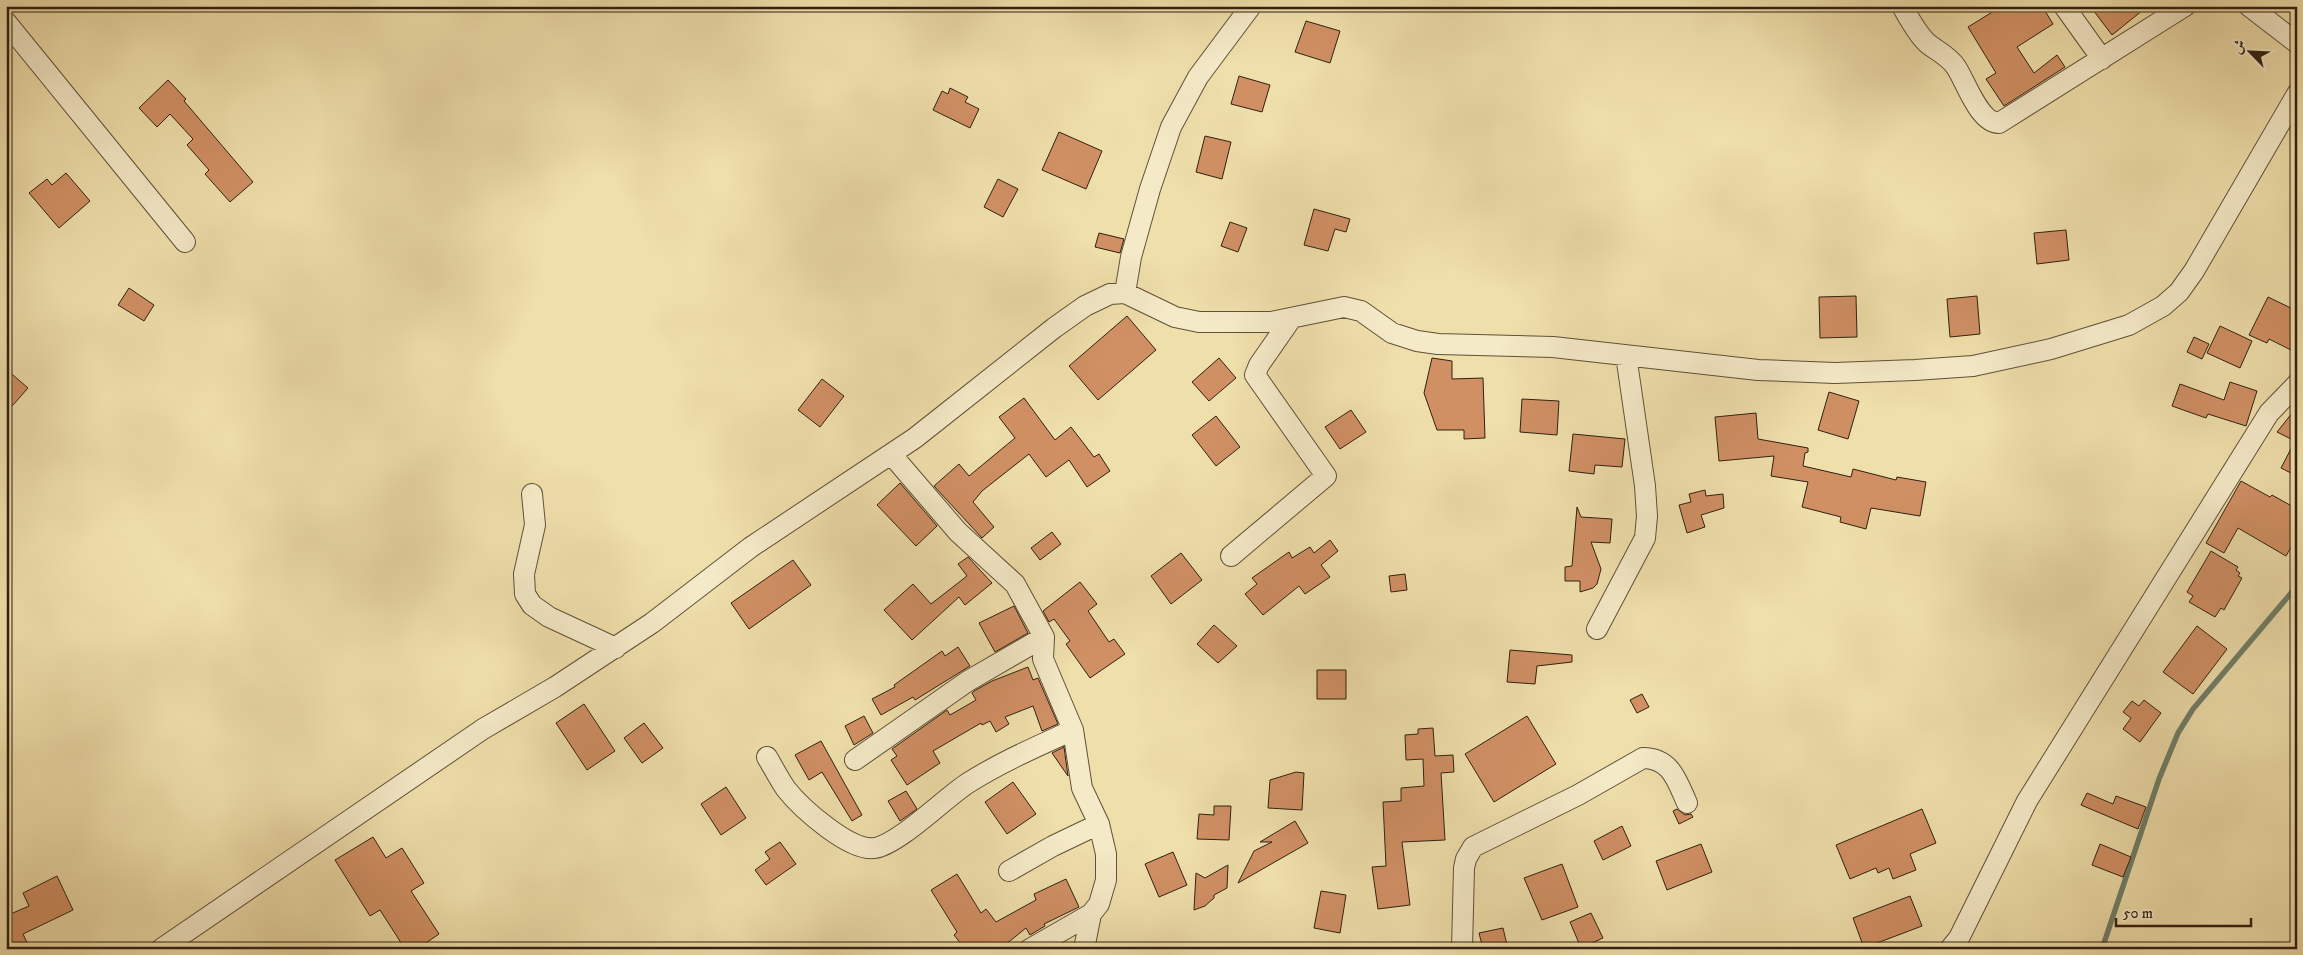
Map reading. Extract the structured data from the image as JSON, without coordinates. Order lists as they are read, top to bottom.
{
  "scale_bar": "50 m",
  "north": "top left"
}
